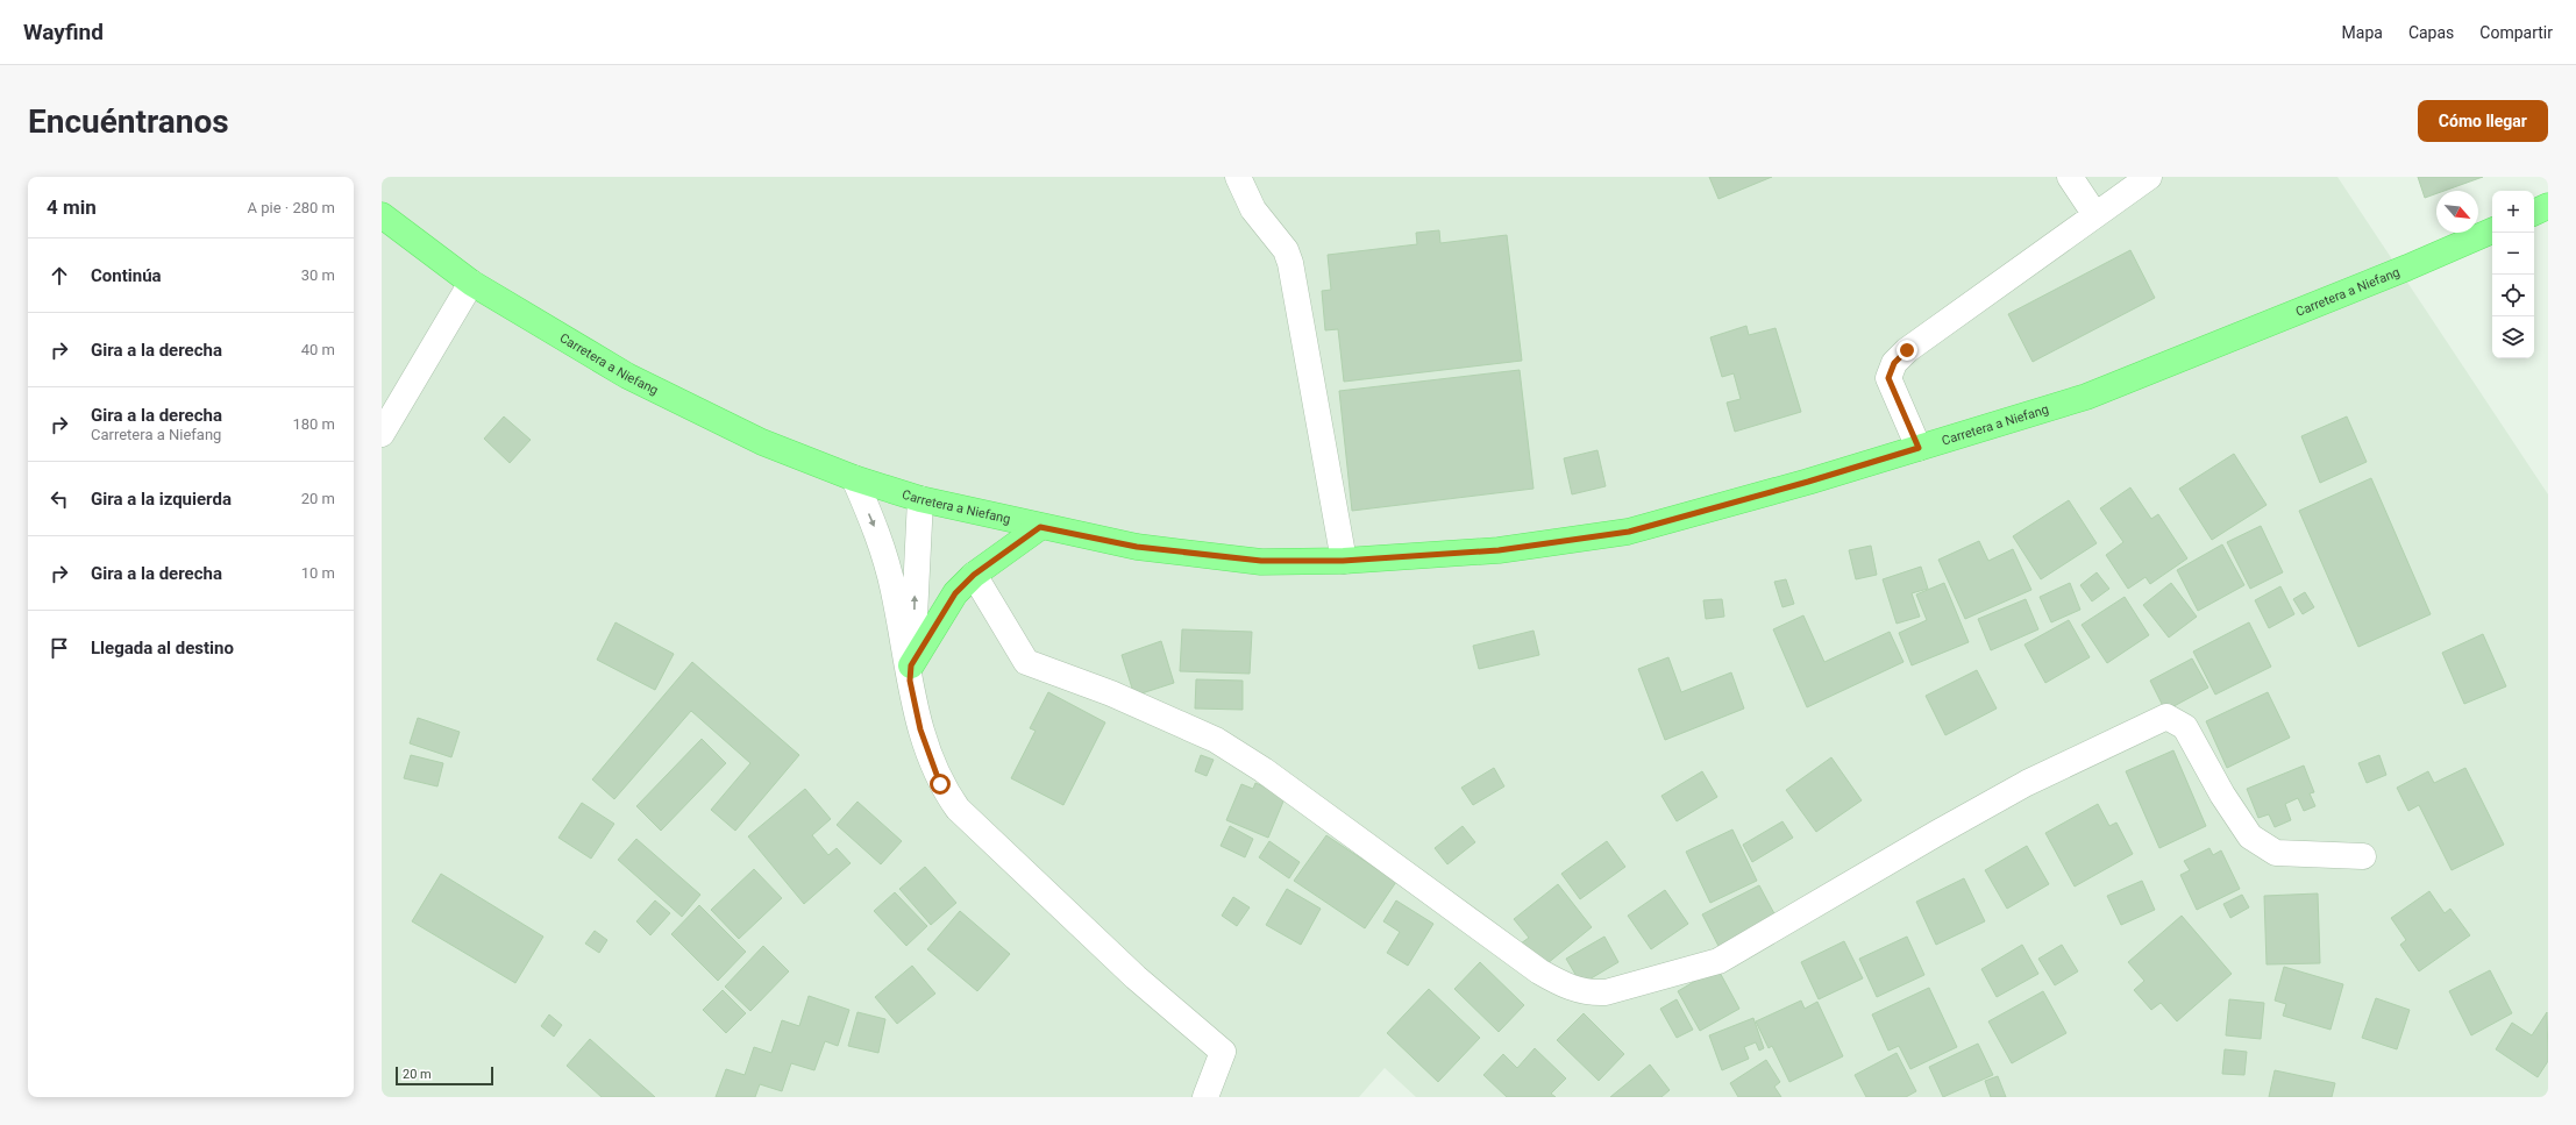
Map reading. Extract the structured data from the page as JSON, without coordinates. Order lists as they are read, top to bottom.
{
  "streets": {
    "main road": ["Carretera a Niefang"]
  },
  "scale_bar": "20 m",
  "north": "bottom right",
  "page": {
    "header": "Wayfind",
    "nav": ["Mapa", "Capas", "Compartir"],
    "buttons": "Cómo llegar",
    "title": "Encuéntranos",
    "heading": ["4 min", "A pie · 280 m"],
    "map_buttons": ["+", "−"],
    "list": [
      ["Continúa", "30 m"],
      ["Gira a la derecha", "40 m"],
      ["Gira a la derecha", "Carretera a Niefang", "180 m"],
      ["Gira a la izquierda", "20 m"],
      ["Gira a la derecha", "10 m"],
      "Llegada al destino"
    ],
    "scale": "20 m"
  }
}
